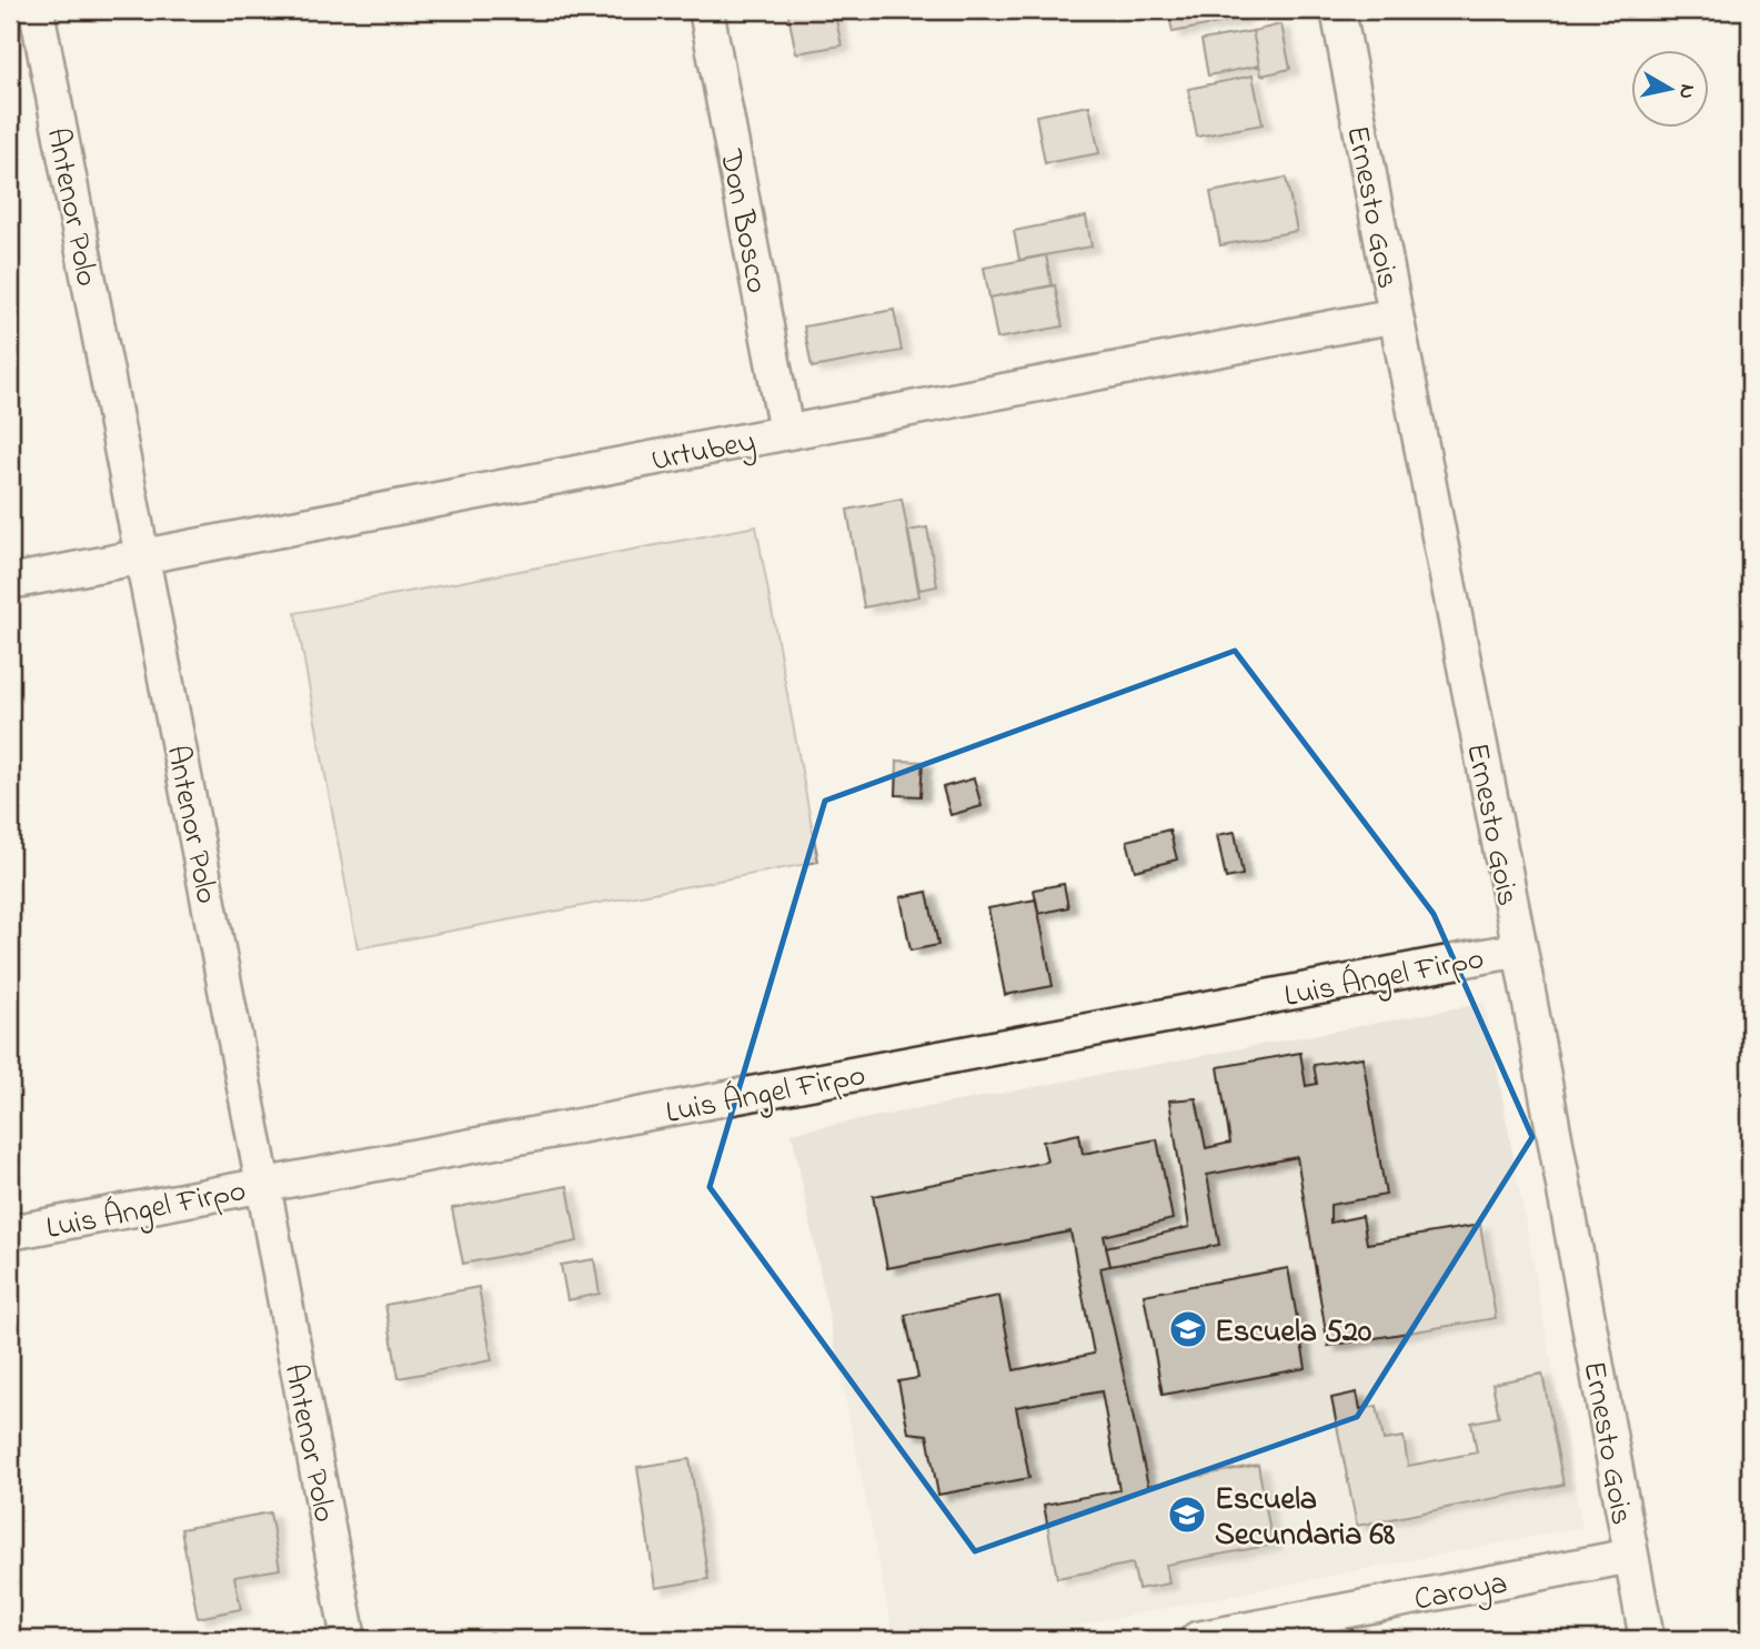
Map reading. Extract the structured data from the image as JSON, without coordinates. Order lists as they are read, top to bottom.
{
  "streets": {
    "street": [
      "Antenor Polo",
      "Ernesto Gois",
      "Don Bosco",
      "Urtubey",
      "Luis Ángel Firpo",
      "Caroya"
    ]
  },
  "crossings": [
    ["Antenor Polo", "Urtubey"],
    ["Antenor Polo", "Luis Ángel Firpo"],
    ["Ernesto Gois", "Urtubey"],
    ["Ernesto Gois", "Luis Ángel Firpo"],
    ["Ernesto Gois", "Caroya"],
    ["Don Bosco", "Urtubey"]
  ],
  "places": {
    "school or university": ["Escuela 520", "Escuela Secundaria 68"]
  },
  "north": "right"
}
